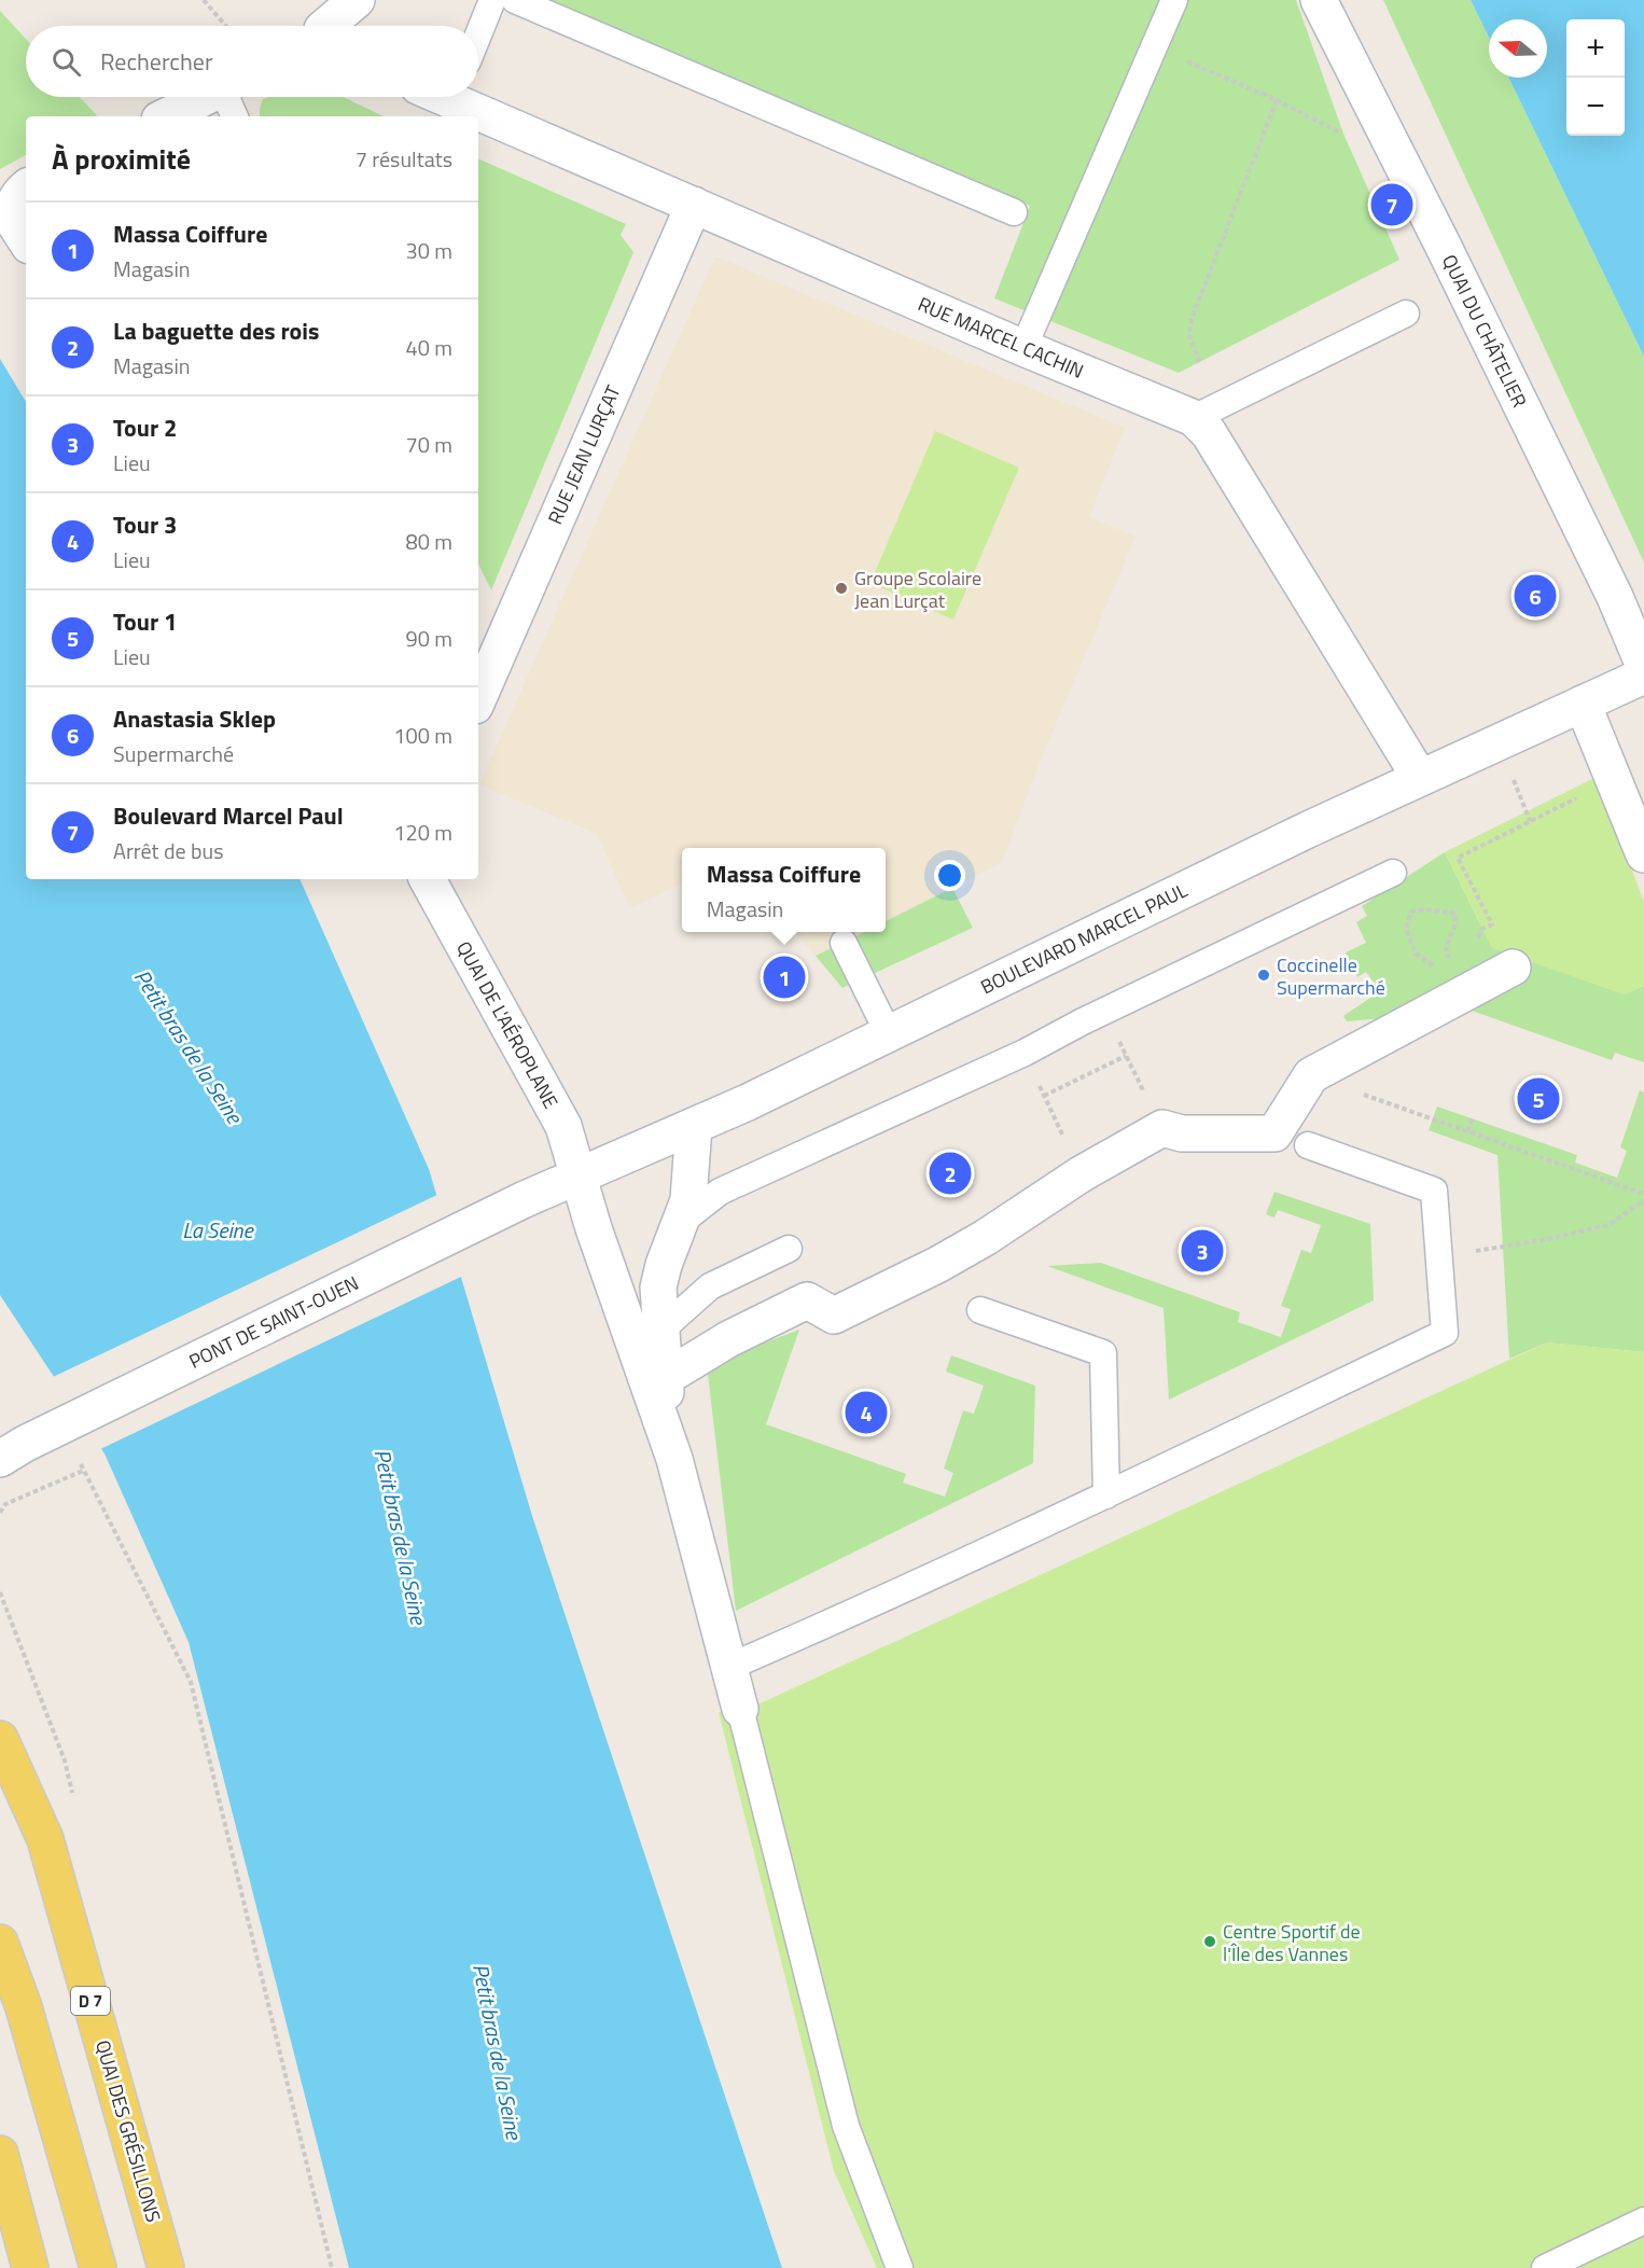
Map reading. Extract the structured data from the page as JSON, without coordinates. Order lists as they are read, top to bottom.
{
  "streets": {
    "main road": ["D 7", "QUAI DES GRÉSILLONS"],
    "street": [
      "QUAI DU CHÂTELIER",
      "RUE MARCEL CACHIN",
      "RUE JEAN LURÇAT",
      "BOULEVARD MARCEL PAUL",
      "QUAI DE L'AÉROPLANE",
      "PONT DE SAINT-OUEN"
    ]
  },
  "crossings": [
    ["RUE MARCEL CACHIN", "RUE JEAN LURÇAT"],
    ["RUE MARCEL CACHIN", "BOULEVARD MARCEL PAUL"],
    ["BOULEVARD MARCEL PAUL", "QUAI DE L'AÉROPLANE"],
    ["BOULEVARD MARCEL PAUL", "PONT DE SAINT-OUEN"]
  ],
  "water": ["Petit bras de la Seine", "La Seine"],
  "places": ["Groupe Scolaire Jean Lurçat", "Coccinelle Supermarché", "Centre Sportif de l'Île des Vannes"],
  "north": "left",
  "page": {
    "map_buttons": ["+", "−"],
    "search": "Rechercher",
    "heading": ["À proximité", "7 résultats"],
    "pins": [
      "7",
      "6",
      "1",
      "5",
      "2",
      "3",
      "4"
    ],
    "list": [
      {
        "mark": "1",
        "name": "Massa Coiffure",
        "note": "Magasin",
        "value": "30 m"
      },
      {
        "mark": "2",
        "name": "La baguette des rois",
        "note": "Magasin",
        "value": "40 m"
      },
      {
        "mark": "3",
        "name": "Tour 2",
        "note": "Lieu",
        "value": "70 m"
      },
      {
        "mark": "4",
        "name": "Tour 3",
        "note": "Lieu",
        "value": "80 m"
      },
      {
        "mark": "5",
        "name": "Tour 1",
        "note": "Lieu",
        "value": "90 m"
      },
      {
        "mark": "6",
        "name": "Anastasia Sklep",
        "note": "Supermarché",
        "value": "100 m"
      },
      {
        "mark": "7",
        "name": "Boulevard Marcel Paul",
        "note": "Arrêt de bus",
        "value": "120 m"
      }
    ],
    "popup": ["Massa Coiffure", "Magasin"]
  }
}
